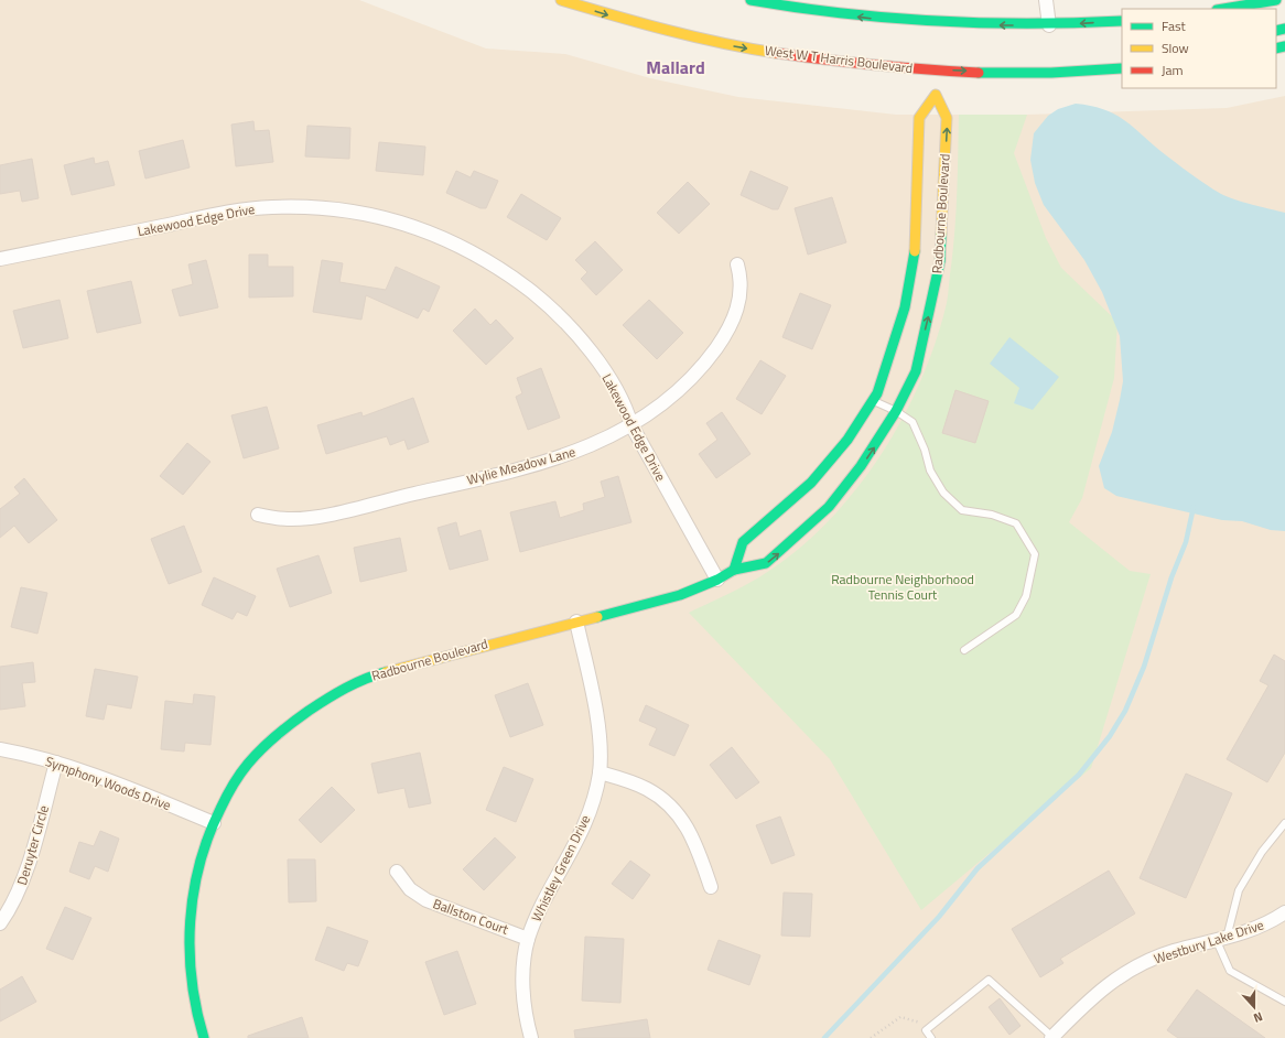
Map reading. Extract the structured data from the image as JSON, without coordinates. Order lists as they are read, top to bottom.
{
  "streets": {
    "street": [
      "West W T Harris Boulevard",
      "Radbourne Boulevard",
      "Lakewood Edge Drive",
      "Wylie Meadow Lane",
      "Symphony Woods Drive",
      "Deruyter Circle",
      "Whistley Green Drive",
      "Ballston Court",
      "Westbury Lake Drive"
    ]
  },
  "crossings": [
    ["West W T Harris Boulevard", "Radbourne Boulevard"],
    ["Radbourne Boulevard", "Lakewood Edge Drive"],
    ["Radbourne Boulevard", "Symphony Woods Drive"],
    ["Radbourne Boulevard", "Whistley Green Drive"],
    ["Lakewood Edge Drive", "Wylie Meadow Lane"],
    ["Symphony Woods Drive", "Deruyter Circle"],
    ["Whistley Green Drive", "Ballston Court"]
  ],
  "districts": ["Mallard"],
  "parks": ["Radbourne Neighborhood Tennis Court"],
  "legend": ["Fast", "Slow", "Jam"],
  "north": "bottom"
}
